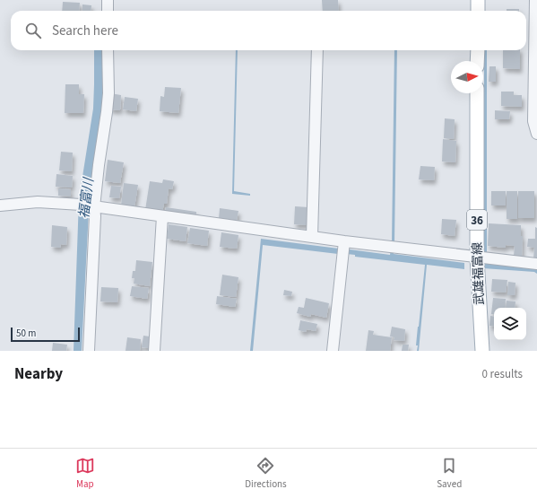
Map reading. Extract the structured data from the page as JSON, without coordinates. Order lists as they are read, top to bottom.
{
  "streets": {
    "main road": ["36", "武雄福富線"]
  },
  "water": ["福富川"],
  "scale_bar": "50 m",
  "north": "right",
  "page": {
    "search": "Search here",
    "scale": "50 m",
    "heading": ["Nearby", "0 results"],
    "nav": ["Map", "Directions", "Saved"]
  }
}
